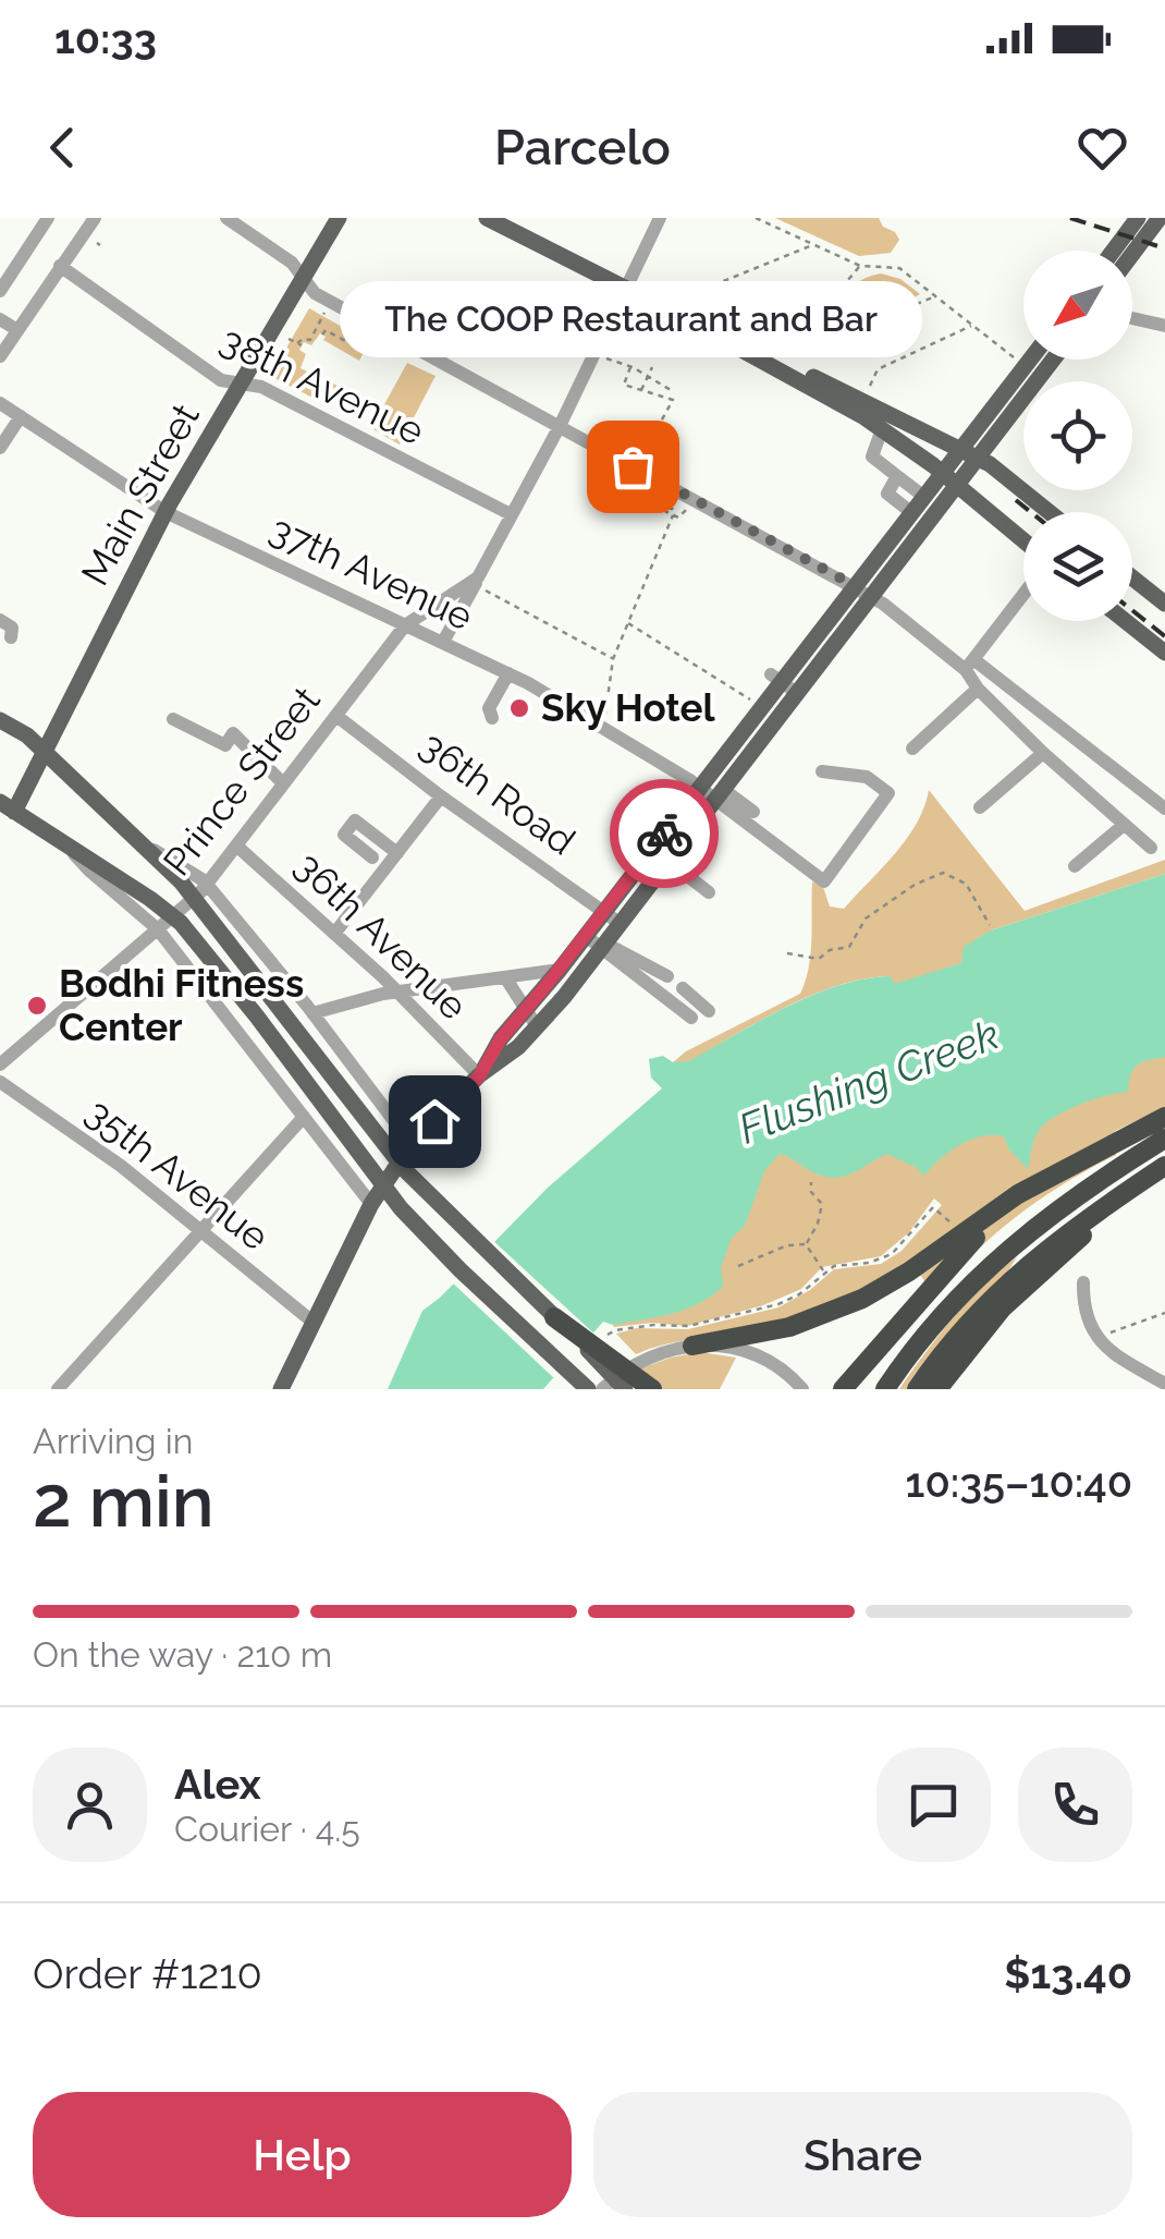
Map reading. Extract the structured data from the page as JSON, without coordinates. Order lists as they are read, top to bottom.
{
  "streets": {
    "main road": ["Main Street"],
    "street": [
      "38th Avenue",
      "37th Avenue",
      "Prince Street",
      "36th Road",
      "36th Avenue",
      "35th Avenue"
    ]
  },
  "crossings": [
    ["38th Avenue", "Main Street"],
    ["38th Avenue", "Prince Street"],
    ["Main Street", "37th Avenue"],
    ["37th Avenue", "Prince Street"],
    ["Prince Street", "36th Road"],
    ["Prince Street", "36th Avenue"]
  ],
  "water": ["Flushing Creek"],
  "places": ["The COOP Restaurant and Bar", "Sky Hotel", "Bodhi Fitness Center"],
  "north": "bottom left",
  "page": {
    "status": "10:33",
    "header": "Parcelo",
    "bubble": "The COOP Restaurant and Bar",
    "heading": ["2 min", "Arriving in", "10:35–10:40"],
    "panel": [
      "Alex",
      "Courier · 4.5",
      "Order #1210",
      "$13.40"
    ],
    "bar": "On the way · 210 m",
    "buttons": ["Help", "Share"]
  }
}
